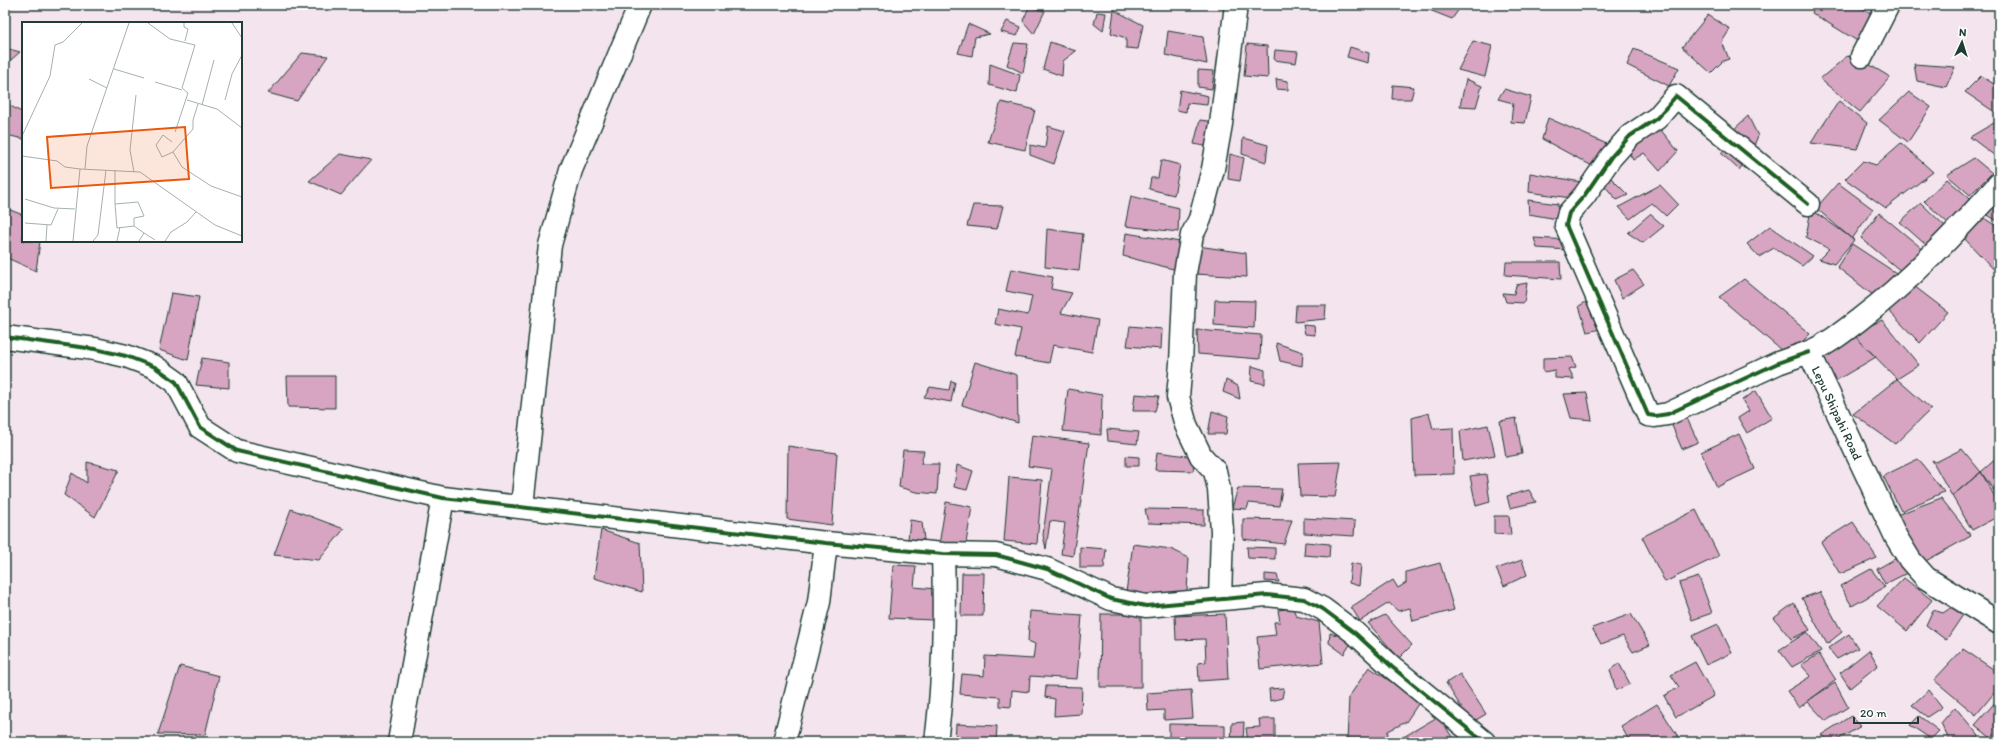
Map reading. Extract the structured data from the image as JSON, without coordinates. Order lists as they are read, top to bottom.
{
  "streets": {
    "street": ["Lepu Shipahi Road"]
  },
  "scale_bar": "20 m",
  "north": "top"
}
